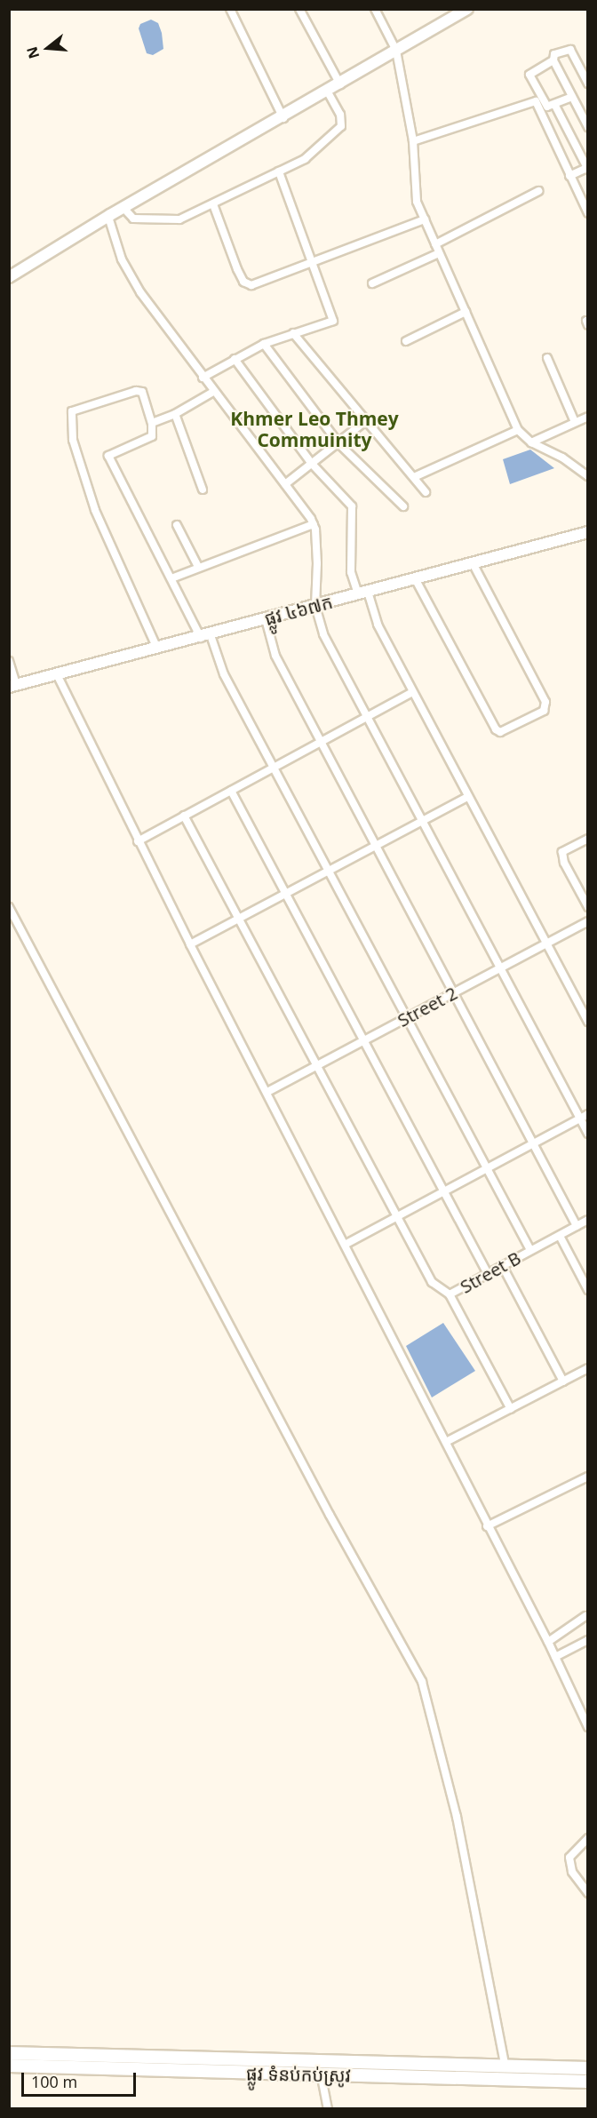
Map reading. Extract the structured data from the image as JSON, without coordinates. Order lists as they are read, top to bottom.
{
  "streets": {
    "main road": ["ផ្លូវ ទំនប់កប់ស្រូវ"],
    "street": ["ផ្លូវ ៤៦៧ក", "Street 2", "Street B"]
  },
  "crossings": [
    ["Street 2", "Street B"]
  ],
  "districts": ["Khmer Leo Thmey Commuinity"],
  "scale_bar": "100 m",
  "north": "left"
}
